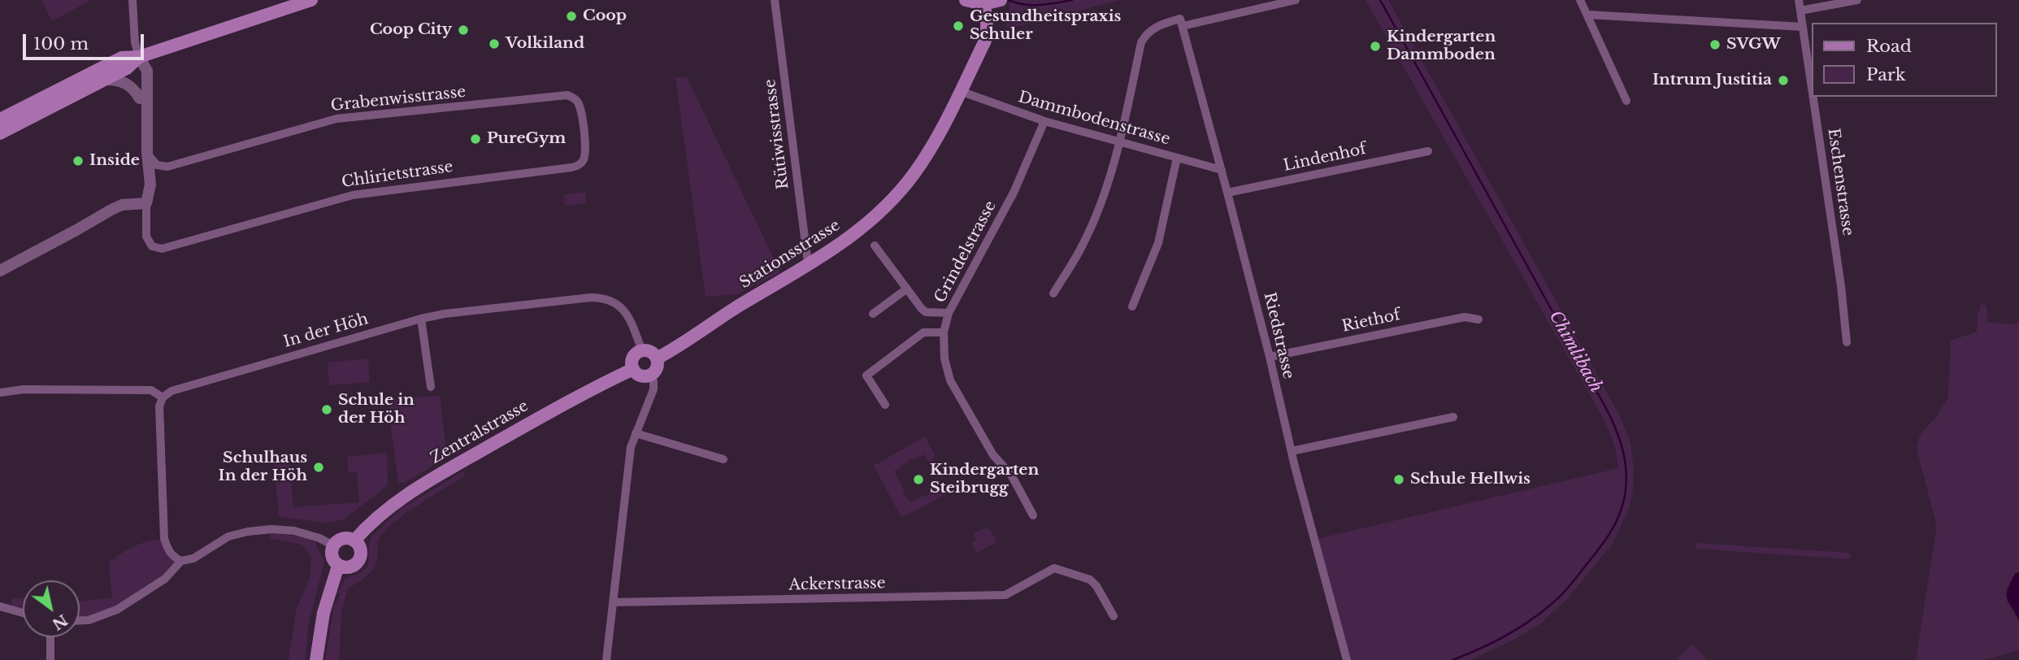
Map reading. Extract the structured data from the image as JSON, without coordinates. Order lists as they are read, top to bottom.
{
  "streets": {
    "main road": ["Stationsstrasse", "Zentralstrasse"],
    "street": [
      "Grabenwisstrasse",
      "Dammbodenstrasse",
      "Rütiwisstrasse",
      "Lindenhof",
      "Chlirietstrasse",
      "Eschenstrasse",
      "Grindelstrasse",
      "Riethof",
      "In der Höh",
      "Riedstrasse",
      "Ackerstrasse"
    ]
  },
  "crossings": [
    ["Grabenwisstrasse", "Chlirietstrasse"],
    ["Dammbodenstrasse", "Grindelstrasse"],
    ["Dammbodenstrasse", "Stationsstrasse"],
    ["Dammbodenstrasse", "Riedstrasse"],
    ["Rütiwisstrasse", "Stationsstrasse"],
    ["Lindenhof", "Riedstrasse"],
    ["Stationsstrasse", "In der Höh"],
    ["Stationsstrasse", "Zentralstrasse"],
    ["Riethof", "Riedstrasse"],
    ["In der Höh", "Zentralstrasse"]
  ],
  "water": ["Chimlibach"],
  "places": [
    "Coop",
    "Gesundheitspraxis Schuler",
    "Coop City",
    "Volkiland",
    "SVGW",
    "Kindergarten Dammboden",
    "Intrum Justitia",
    "PureGym",
    "Inside",
    "Schule in der Höh",
    "Schulhaus In der Höh",
    "Kindergarten Steibrugg",
    "Schule Hellwis"
  ],
  "legend": ["Road", "Park"],
  "scale_bar": "100 m",
  "north": "bottom right"
}
